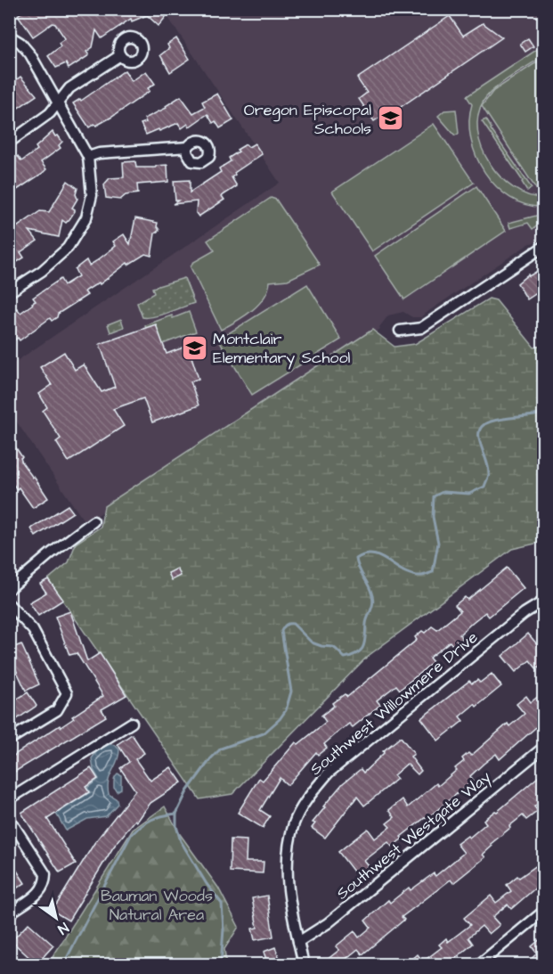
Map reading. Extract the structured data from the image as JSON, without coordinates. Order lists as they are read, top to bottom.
{
  "streets": {
    "street": ["Southwest Willowmere Drive", "Southwest Westgate Way"]
  },
  "crossings": [
    ["Southwest Willowmere Drive", "Southwest Westgate Way"]
  ],
  "parks": ["Bauman Woods Natural Area"],
  "places": {
    "school or university": ["Oregon Episcopal Schools", "Montclair Elementary School"]
  },
  "north": "bottom right"
}
